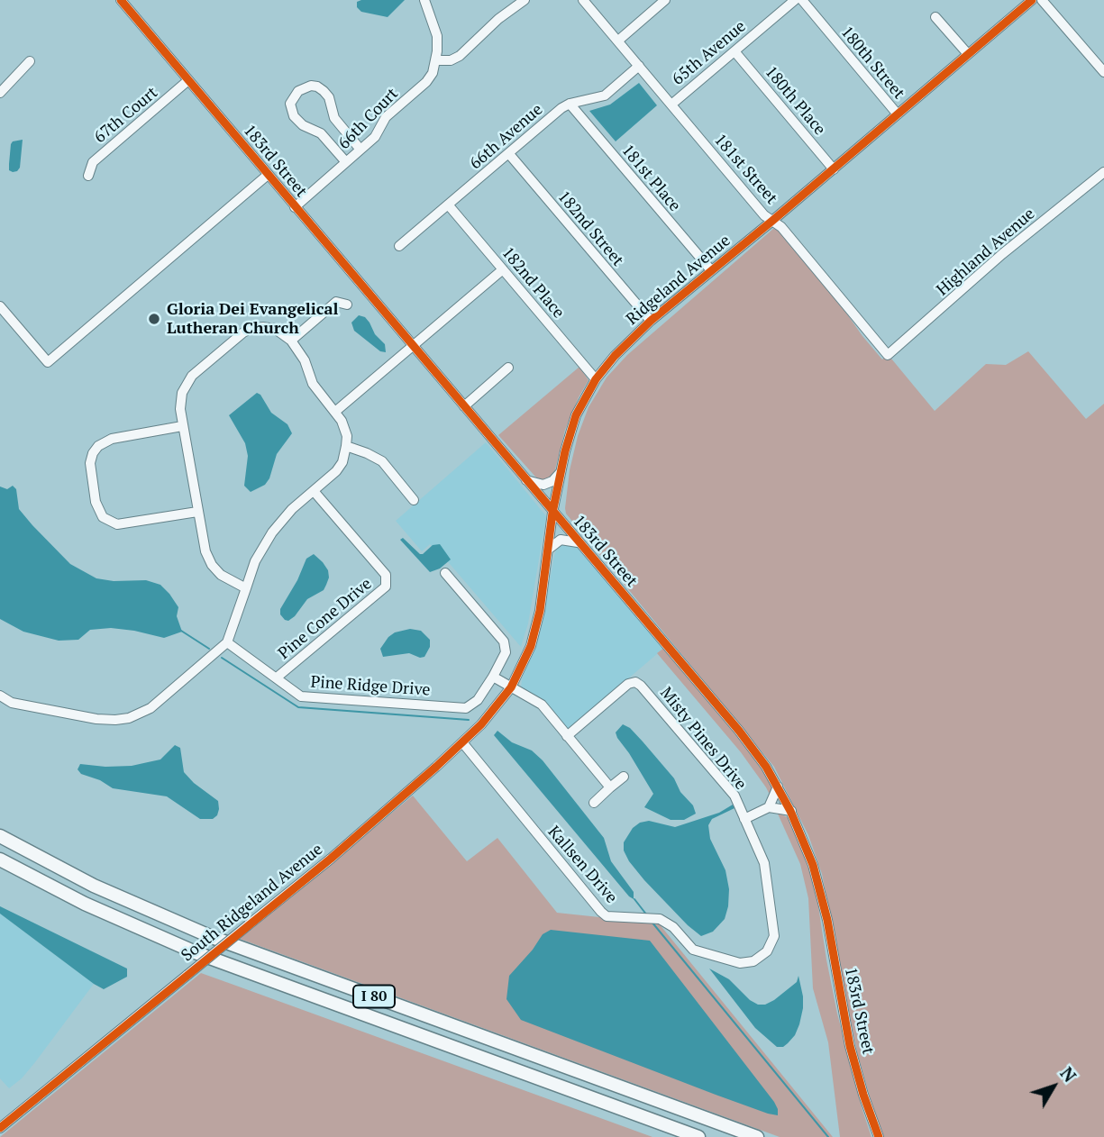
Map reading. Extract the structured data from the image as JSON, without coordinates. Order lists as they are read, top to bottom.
{
  "streets": {
    "highway": ["I 80"],
    "street": [
      "65th Avenue",
      "180th Street",
      "180th Place",
      "67th Court",
      "66th Court",
      "66th Avenue",
      "183rd Street",
      "181st Street",
      "181st Place",
      "182nd Street",
      "Highland Avenue",
      "Ridgeland Avenue",
      "182nd Place",
      "Pine Cone Drive",
      "Pine Ridge Drive",
      "Misty Pines Drive",
      "Kallsen Drive",
      "South Ridgeland Avenue"
    ]
  },
  "crossings": [
    ["65th Avenue", "180th Place"],
    ["65th Avenue", "181st Street"],
    ["180th Street", "Ridgeland Avenue"],
    ["180th Place", "Ridgeland Avenue"],
    ["67th Court", "183rd Street"],
    ["66th Court", "183rd Street"],
    ["66th Avenue", "181st Street"],
    ["66th Avenue", "181st Place"],
    ["66th Avenue", "182nd Street"],
    ["66th Avenue", "182nd Place"],
    ["183rd Street", "Ridgeland Avenue"],
    ["181st Street", "Highland Avenue"],
    ["181st Street", "Ridgeland Avenue"],
    ["181st Place", "Ridgeland Avenue"],
    ["182nd Street", "Ridgeland Avenue"],
    ["Ridgeland Avenue", "182nd Place"],
    ["Ridgeland Avenue", "South Ridgeland Avenue"],
    ["Pine Cone Drive", "Pine Ridge Drive"],
    ["Misty Pines Drive", "Kallsen Drive"],
    ["Kallsen Drive", "South Ridgeland Avenue"]
  ],
  "places": ["Gloria Dei Evangelical Lutheran Church"],
  "north": "top right"
}
